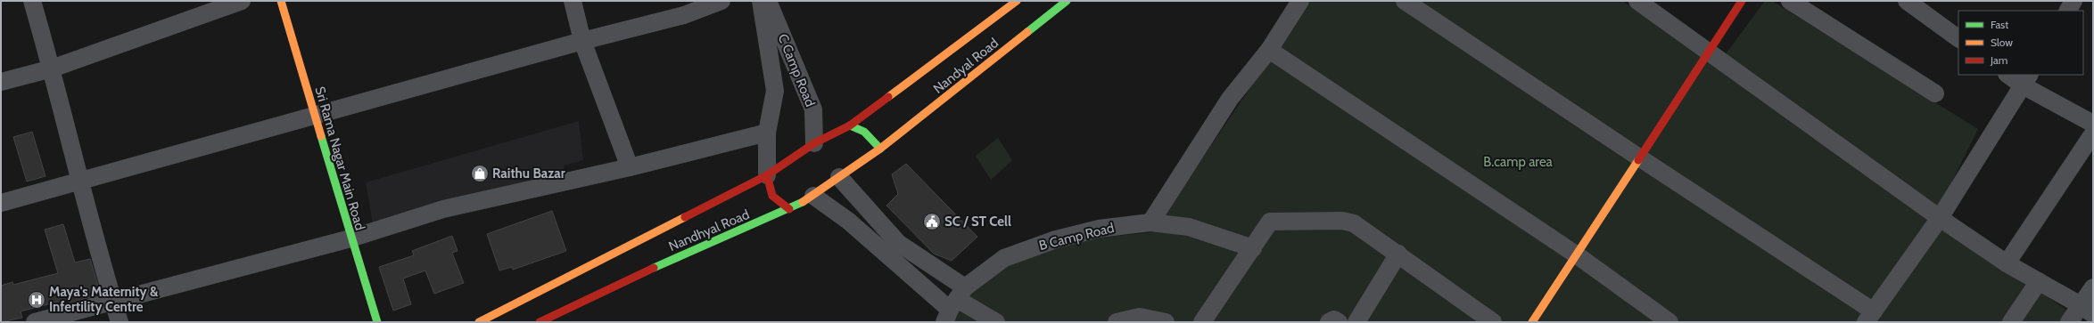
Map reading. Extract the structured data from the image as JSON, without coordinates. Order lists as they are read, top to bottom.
{
  "streets": {
    "main road": ["Nandyal Road", "Sri Rama Nagar Main Road", "Nandhyal Road"],
    "street": ["C Camp Road", "B Camp Road"]
  },
  "crossings": [
    ["Nandyal Road", "C Camp Road"],
    ["Nandyal Road", "Nandhyal Road"]
  ],
  "parks": ["B.camp area"],
  "places": {
    "shop": ["Raithu Bazar"],
    "public building": ["SC / ST Cell"],
    "hospital": ["Maya's Maternity & Infertility Centre"]
  },
  "legend": ["Fast", "Slow", "Jam"]
}
